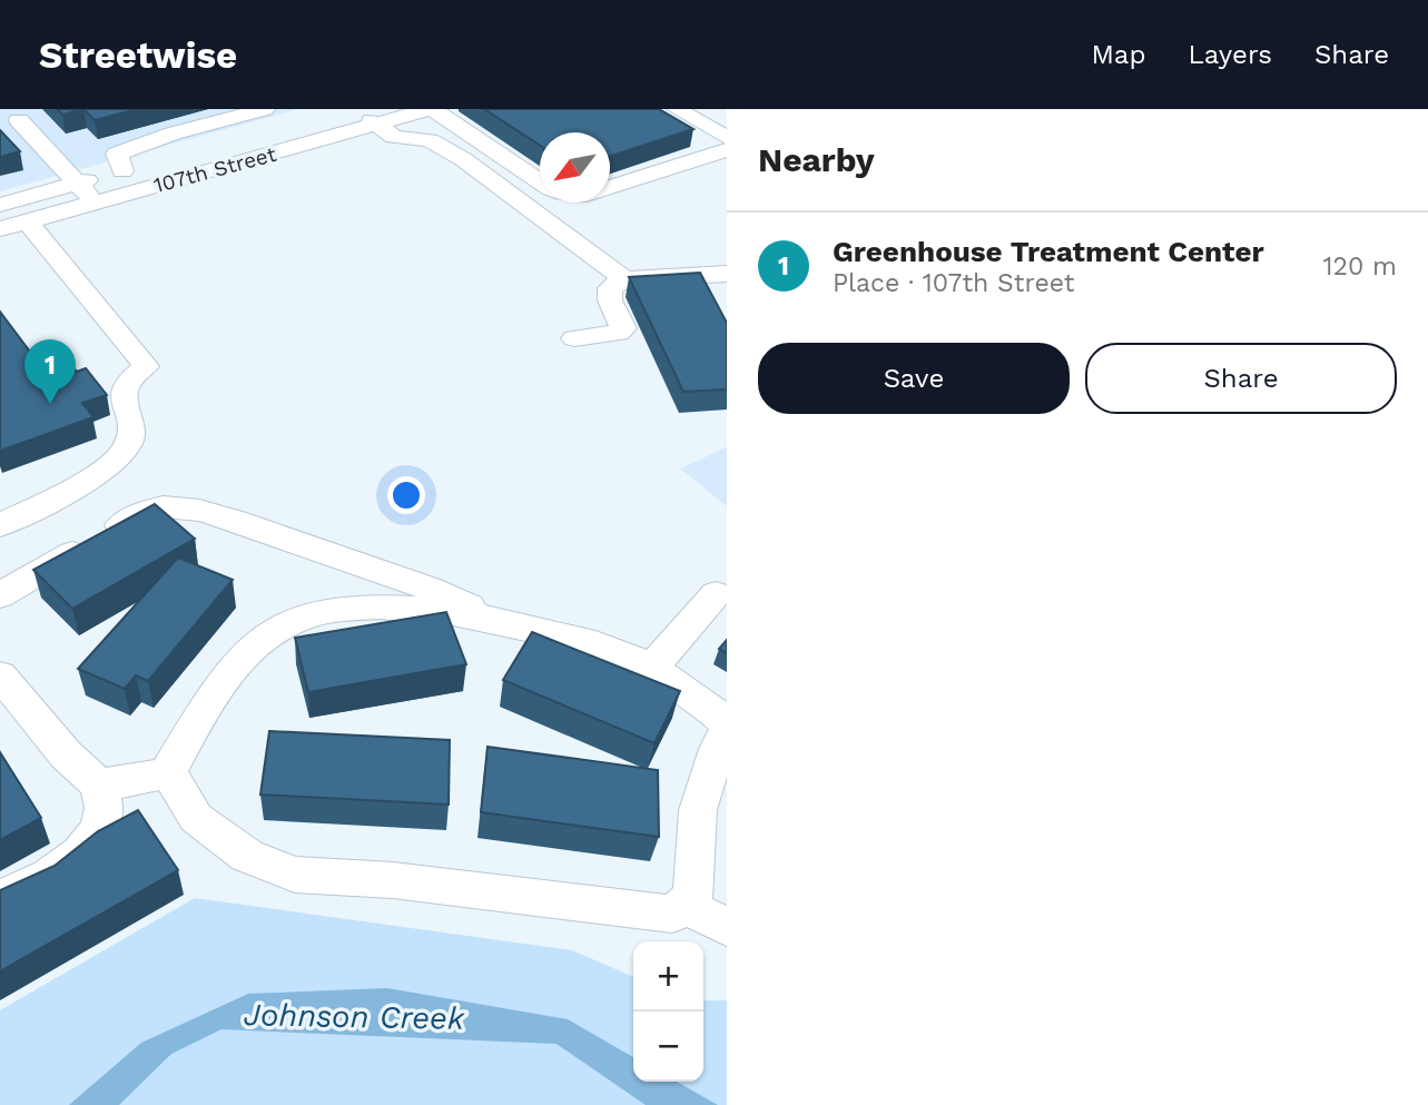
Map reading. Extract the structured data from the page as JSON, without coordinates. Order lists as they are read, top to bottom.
{
  "streets": {
    "street": ["107th Street"]
  },
  "water": ["Johnson Creek"],
  "north": "bottom left",
  "page": {
    "header": "Streetwise",
    "nav": ["Map", "Layers", "Share"],
    "heading": "Nearby",
    "list": [
      {
        "mark": "1",
        "name": "Greenhouse Treatment Center",
        "note": "Place · 107th Street",
        "value": "120 m"
      }
    ],
    "buttons": ["Save", "Share"],
    "pins": "1",
    "map_buttons": ["+", "−"]
  }
}
